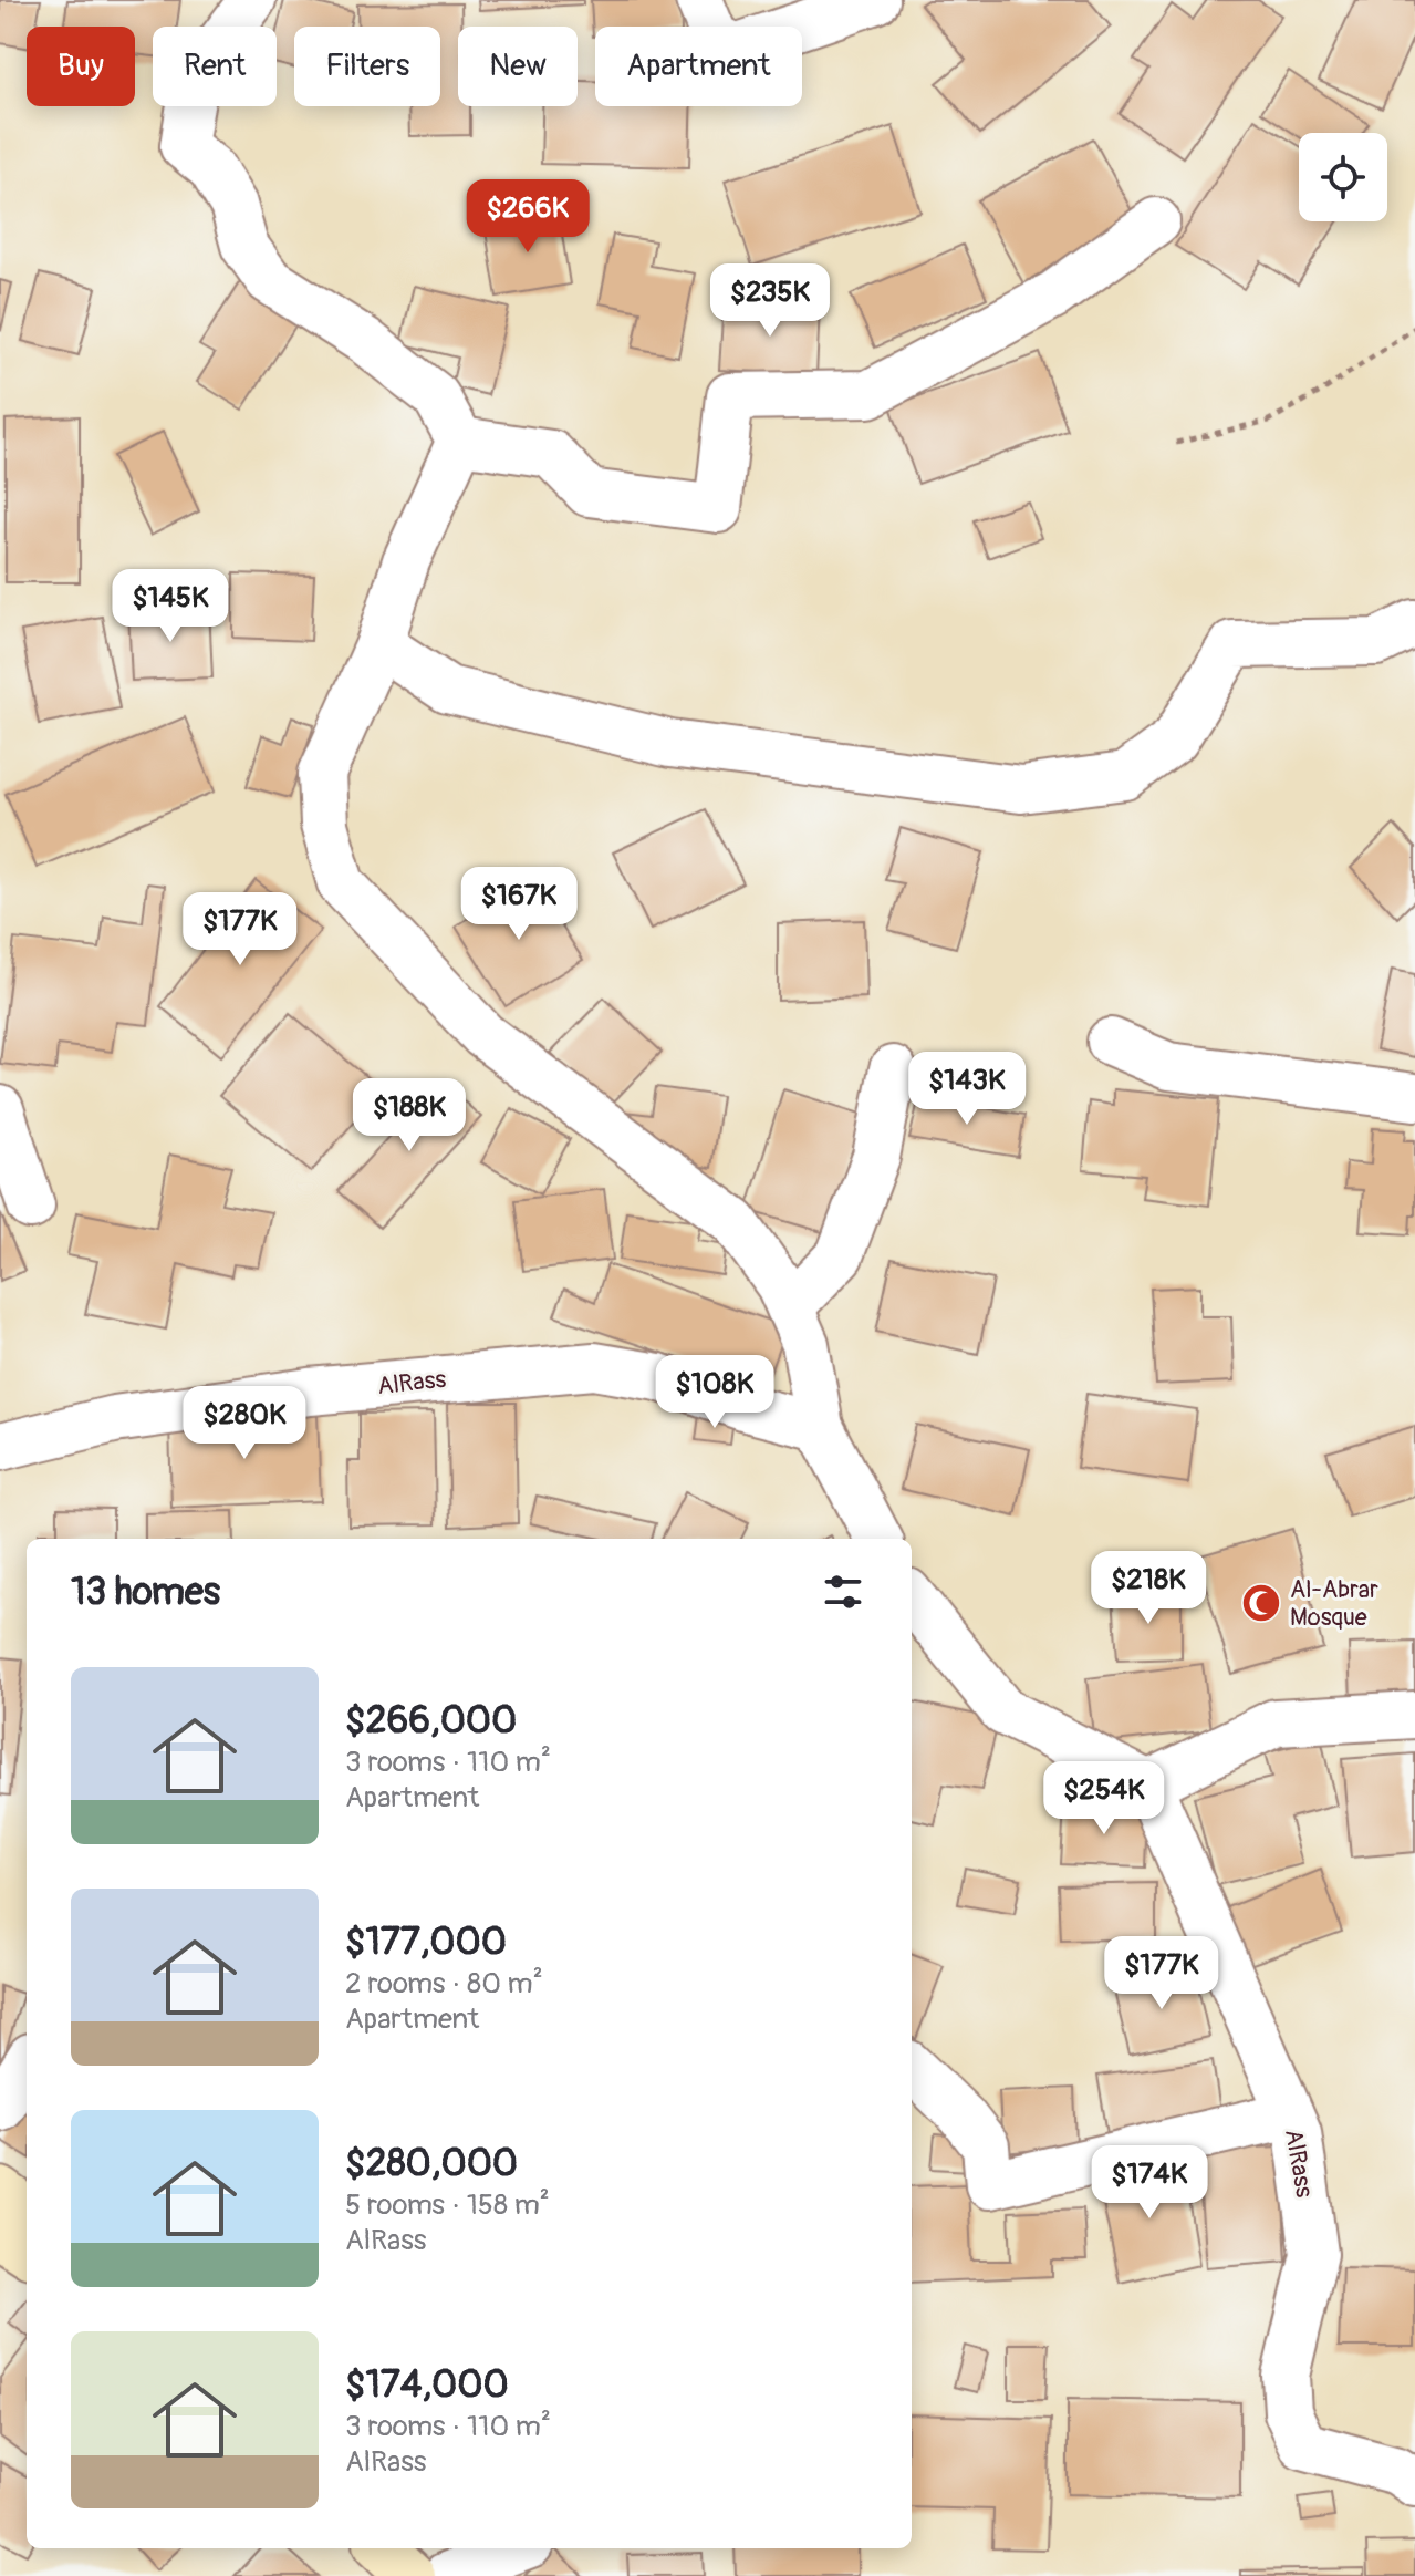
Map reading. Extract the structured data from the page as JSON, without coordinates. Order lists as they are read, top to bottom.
{
  "streets": {
    "street": ["AlRass"]
  },
  "places": {
    "mosque": ["Al-Abrar Mosque"]
  },
  "page": {
    "chip": [
      "Buy",
      "Rent",
      "Filters",
      "New",
      "Apartment"
    ],
    "price": [
      "$266K",
      "$235K",
      "$145K",
      "$167K",
      "$177K",
      "$143K",
      "$188K",
      "$108K",
      "$280K",
      "$218K",
      "$254K",
      "$177K",
      "$174K"
    ],
    "heading": "13 homes",
    "list": [
      {
        "name": "$266,000",
        "note": "3 rooms · 110 m² · Apartment"
      },
      {
        "name": "$177,000",
        "note": "2 rooms · 80 m² · Apartment"
      },
      {
        "name": "$280,000",
        "note": "5 rooms · 158 m² · AlRass"
      },
      {
        "name": "$174,000",
        "note": "3 rooms · 110 m² · AlRass"
      }
    ]
  }
}
